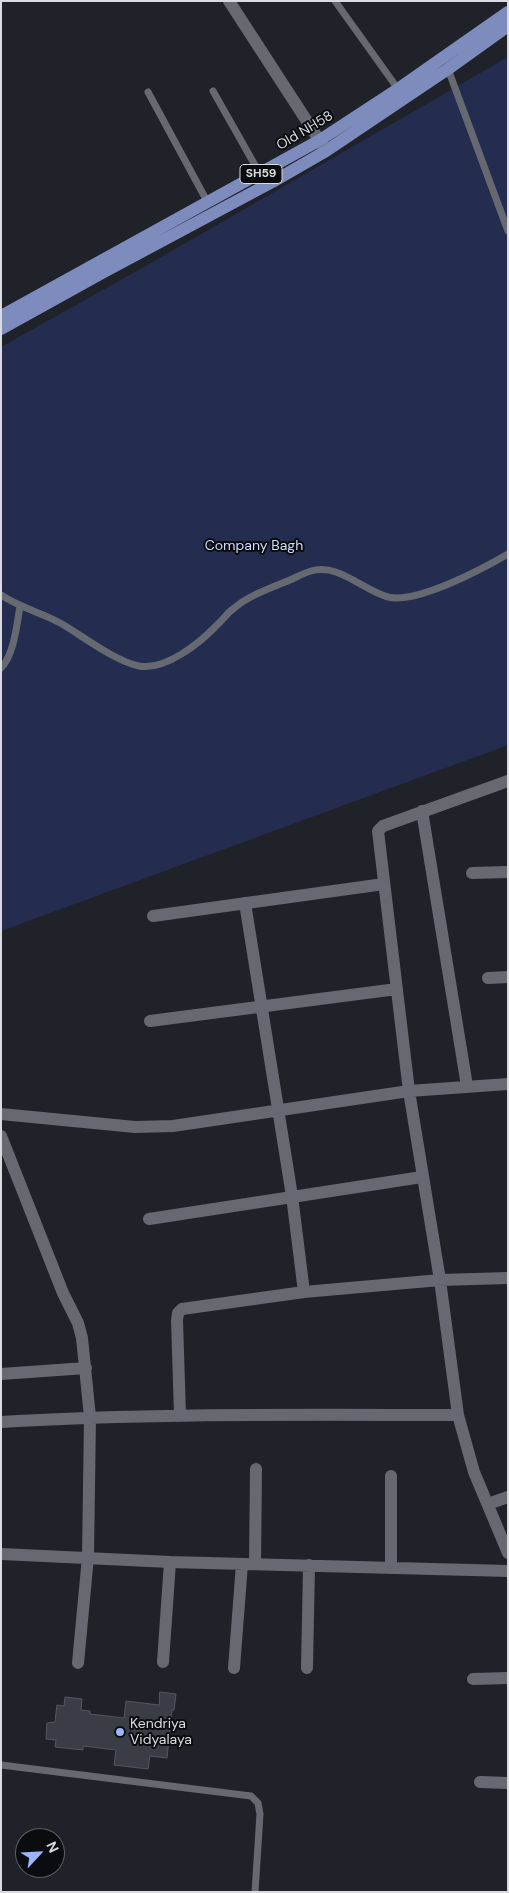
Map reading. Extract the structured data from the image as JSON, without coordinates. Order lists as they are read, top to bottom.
{
  "streets": {
    "main road": ["Old NH58", "SH59"]
  },
  "parks": ["Company Bagh"],
  "places": ["Kendriya Vidyalaya"],
  "north": "top right"
}
